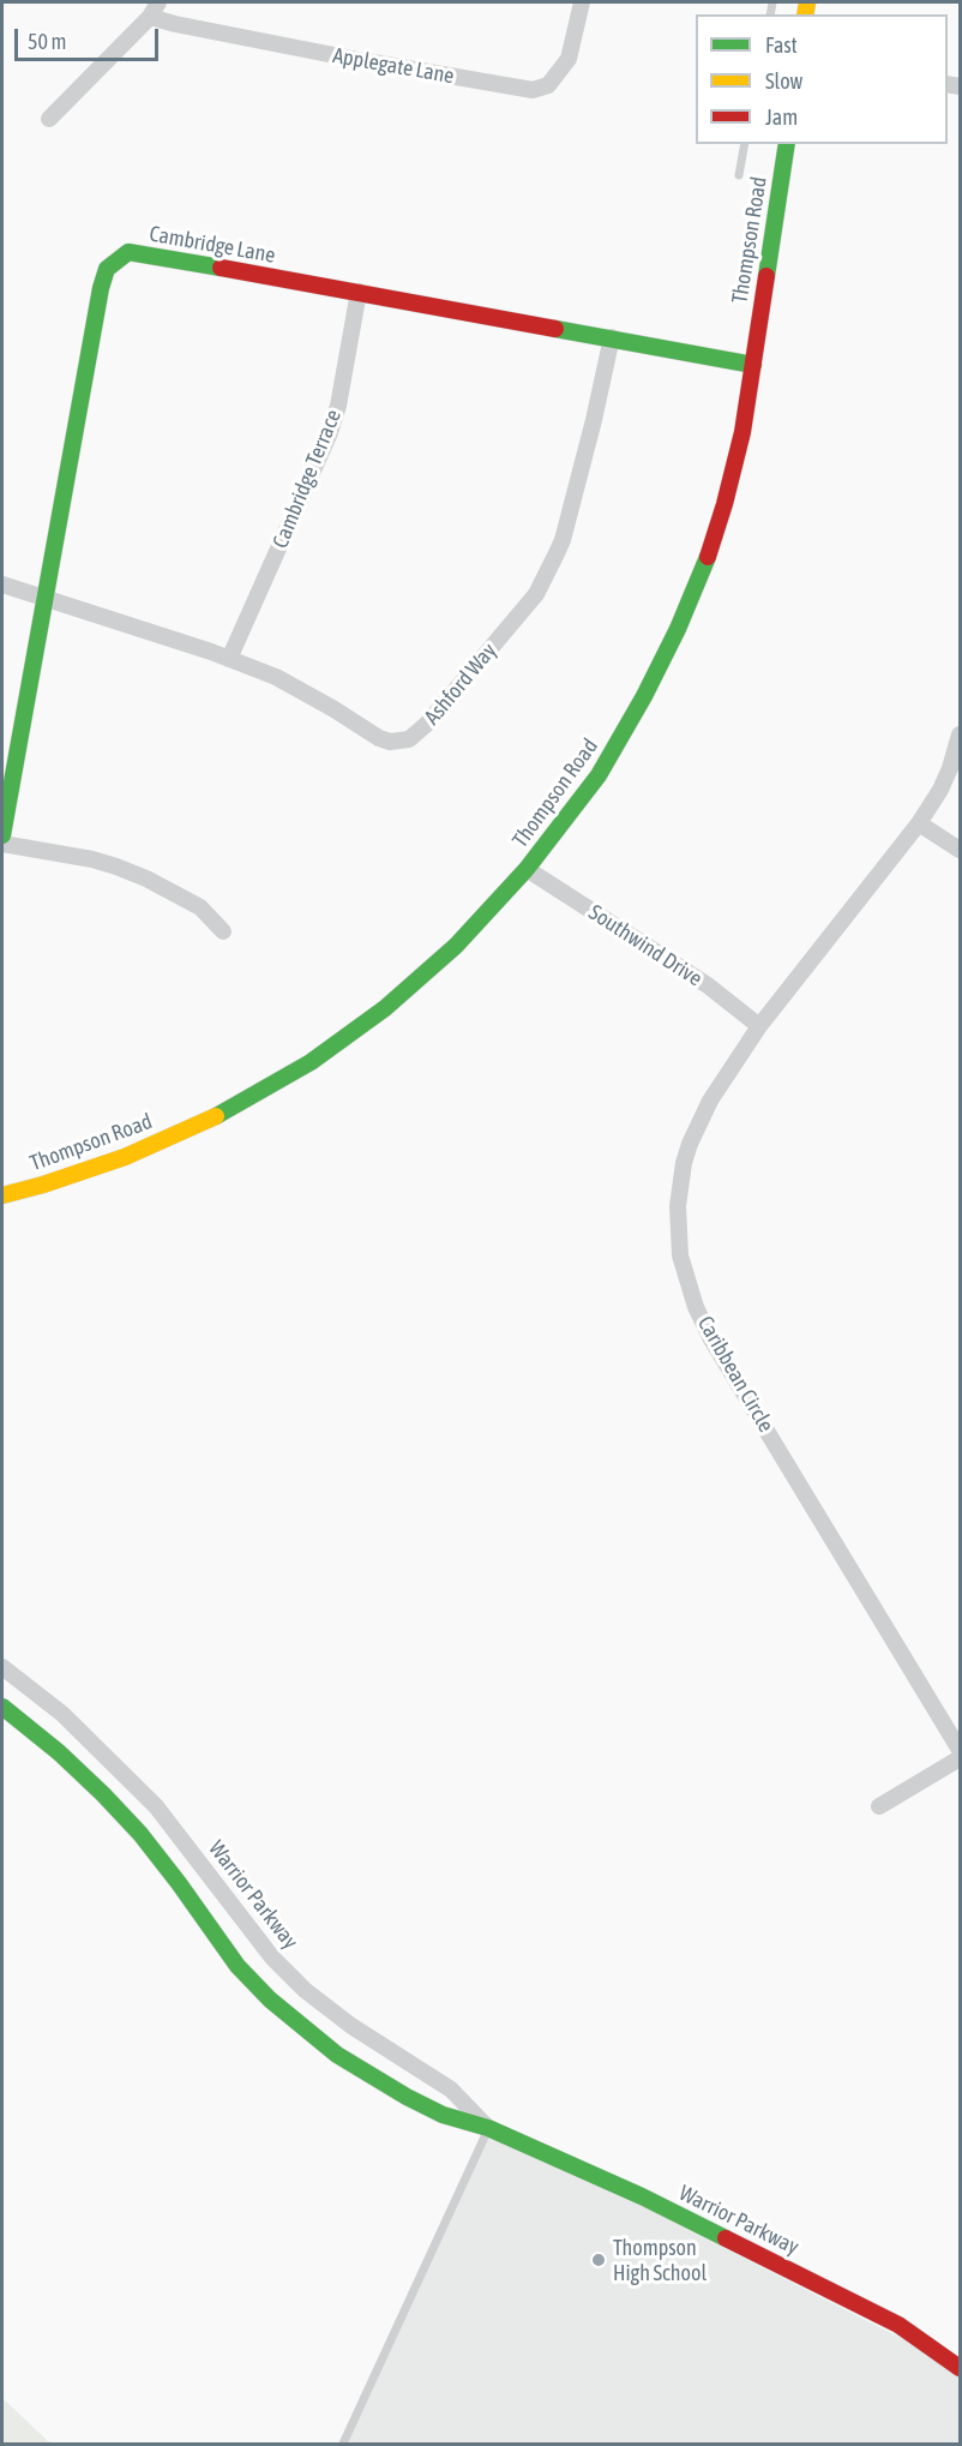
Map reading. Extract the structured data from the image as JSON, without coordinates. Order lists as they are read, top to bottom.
{
  "streets": {
    "street": [
      "Applegate Lane",
      "Thompson Road",
      "Cambridge Lane",
      "Cambridge Terrace",
      "Ashford Way",
      "Southwind Drive",
      "Caribbean Circle",
      "Warrior Parkway"
    ]
  },
  "crossings": [
    ["Thompson Road", "Cambridge Lane"],
    ["Thompson Road", "Southwind Drive"],
    ["Cambridge Lane", "Cambridge Terrace"],
    ["Cambridge Lane", "Ashford Way"],
    ["Cambridge Terrace", "Ashford Way"],
    ["Southwind Drive", "Caribbean Circle"]
  ],
  "places": ["Thompson High School"],
  "legend": ["Fast", "Slow", "Jam"],
  "scale_bar": "50 m"
}
